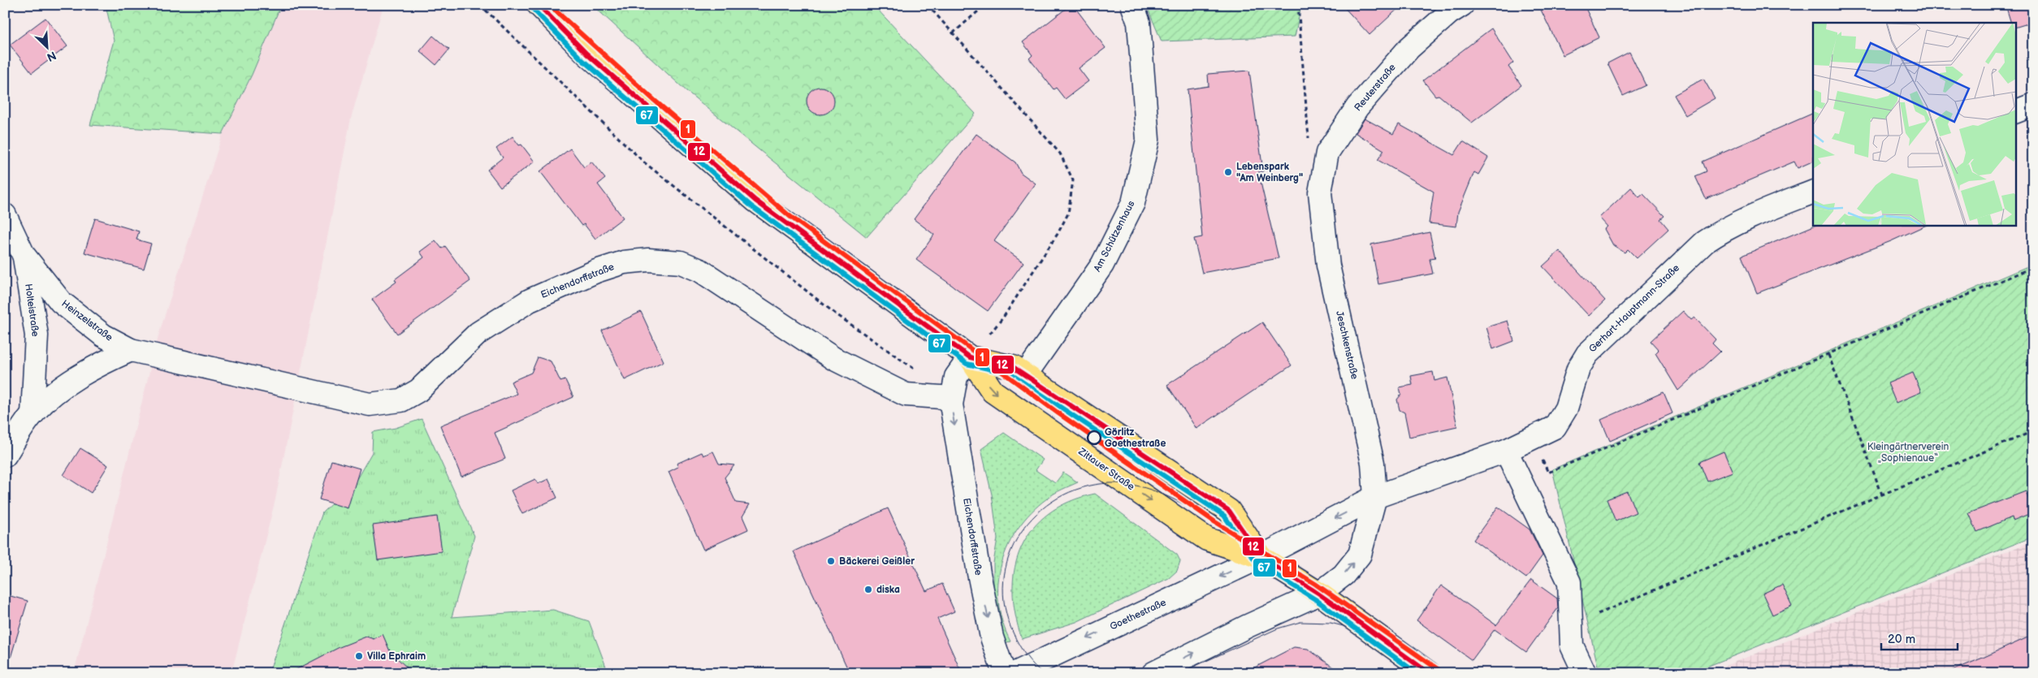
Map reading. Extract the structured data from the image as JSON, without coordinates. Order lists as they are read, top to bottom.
{
  "streets": {
    "main road": ["Zittauer Straße"],
    "street": [
      "Reuterstraße",
      "Am Schützenhaus",
      "Eichendorffstraße",
      "Gerhart-Hauptmann-Straße",
      "Holteistraße",
      "Heinzelstraße",
      "Jeschkenstraße",
      "Goethestraße"
    ]
  },
  "crossings": [
    ["Reuterstraße", "Jeschkenstraße"],
    ["Am Schützenhaus", "Zittauer Straße"],
    ["Eichendorffstraße", "Heinzelstraße"],
    ["Eichendorffstraße", "Zittauer Straße"],
    ["Gerhart-Hauptmann-Straße", "Jeschkenstraße"],
    ["Holteistraße", "Heinzelstraße"],
    ["Jeschkenstraße", "Zittauer Straße"],
    ["Zittauer Straße", "Goethestraße"]
  ],
  "parks": ["Kleingärtnerverein „Sophienaue“"],
  "places": [
    "Lebenspark \"Am Weinberg\"",
    "Görlitz Goethestraße",
    "Bäckerei Geißler",
    "diska",
    "Villa Ephraim"
  ],
  "lines": ["transit line 1", "transit line 12", "transit line 67"],
  "scale_bar": "20 m",
  "north": "bottom right"
}
